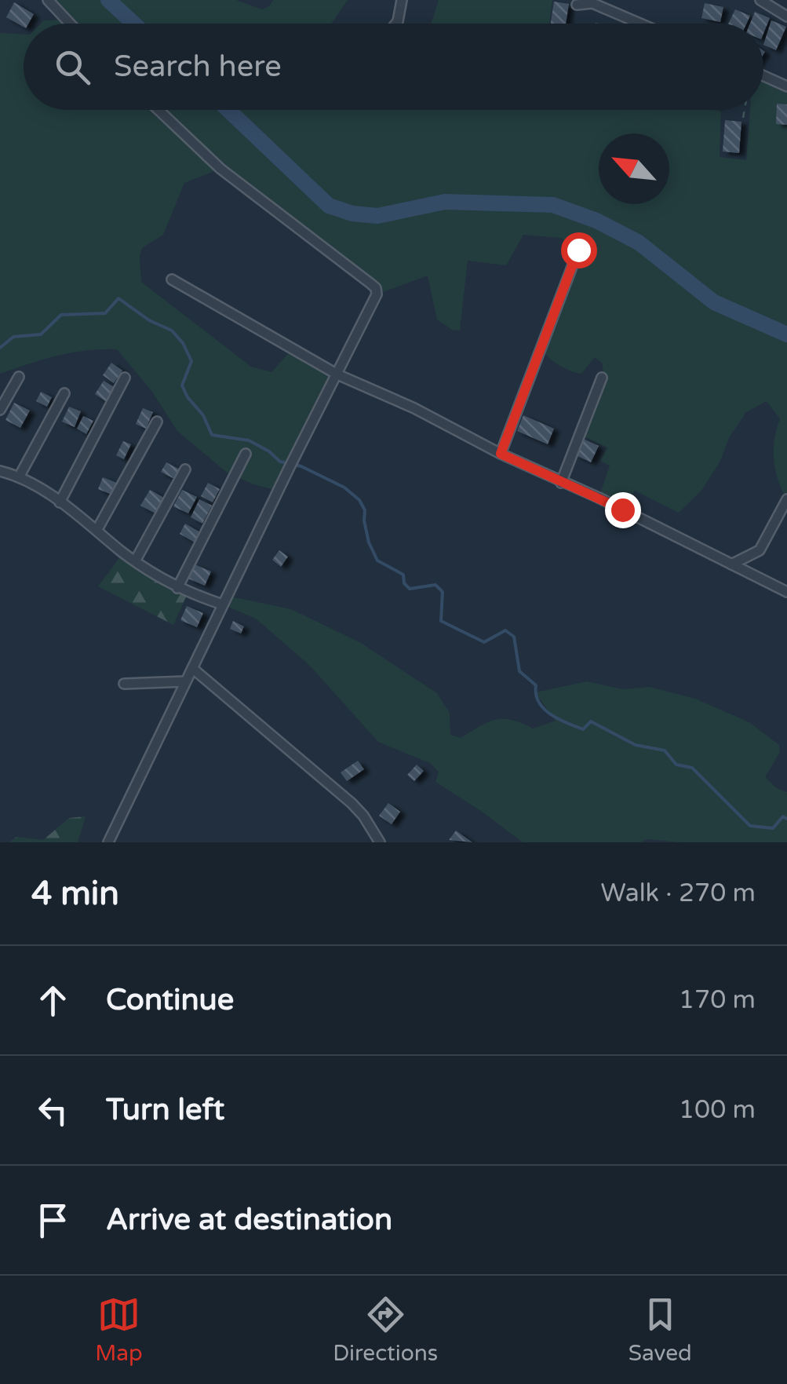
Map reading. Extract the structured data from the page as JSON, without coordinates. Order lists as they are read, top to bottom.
{
  "north": "top left",
  "page": {
    "search": "Search here",
    "heading": ["4 min", "Walk · 270 m"],
    "list": [
      ["Continue", "170 m"],
      ["Turn left", "100 m"],
      "Arrive at destination"
    ],
    "nav": ["Map", "Directions", "Saved"]
  }
}
